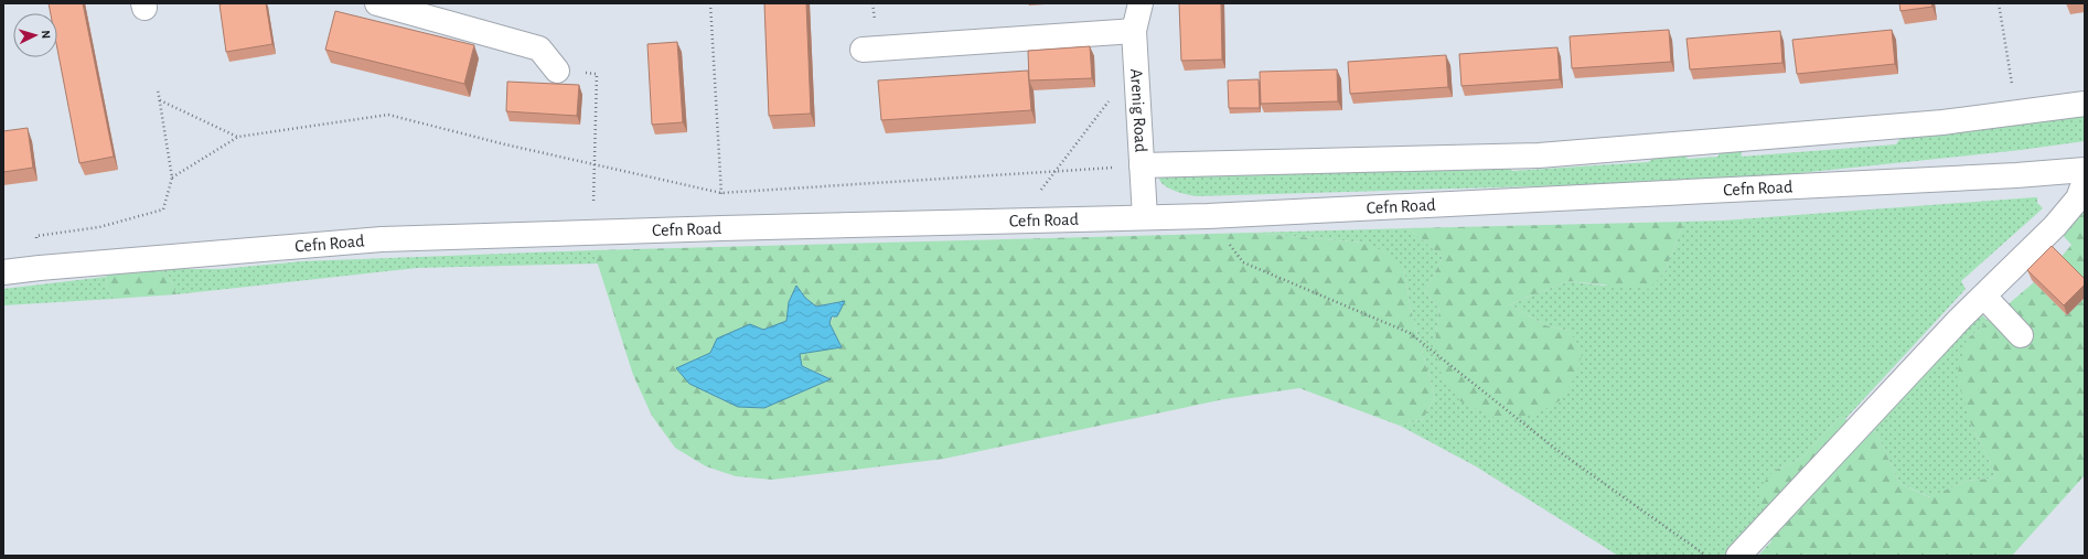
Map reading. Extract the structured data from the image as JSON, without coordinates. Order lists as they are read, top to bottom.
{
  "streets": {
    "street": ["Arenig Road", "Cefn Road"]
  },
  "crossings": [
    ["Arenig Road", "Cefn Road"]
  ],
  "north": "right"
}
